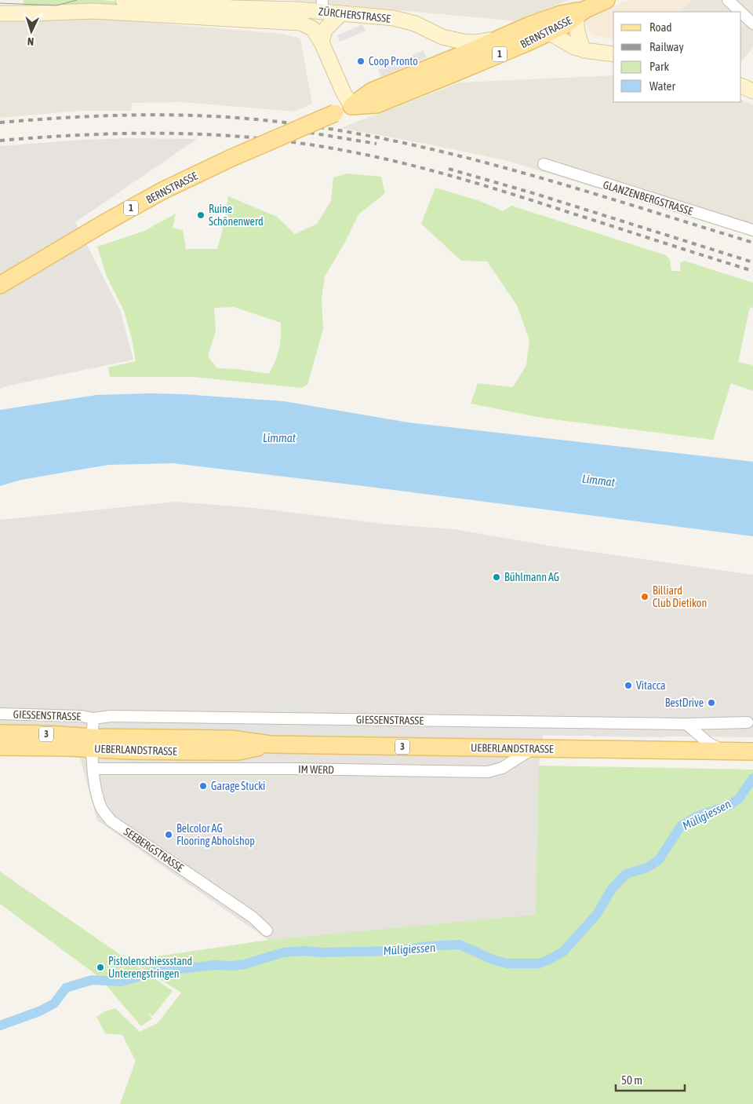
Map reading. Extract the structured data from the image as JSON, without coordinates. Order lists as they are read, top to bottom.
{
  "streets": {
    "main road": [
      "ZÜRCHERSTRASSE",
      "BERNSTRASSE",
      "1",
      "3",
      "UEBERLANDSTRASSE"
    ],
    "street": [
      "GLANZENBERGSTRASSE",
      "GIESSENSTRASSE",
      "IM WERD",
      "SEEBERGSTRASSE"
    ]
  },
  "crossings": [
    ["ZÜRCHERSTRASSE", "BERNSTRASSE"],
    ["GIESSENSTRASSE", "UEBERLANDSTRASSE"],
    ["GIESSENSTRASSE", "SEEBERGSTRASSE"],
    ["UEBERLANDSTRASSE", "IM WERD"],
    ["UEBERLANDSTRASSE", "SEEBERGSTRASSE"],
    ["IM WERD", "SEEBERGSTRASSE"]
  ],
  "water": ["Limmat", "Müligiessen"],
  "places": [
    "Coop Pronto",
    "Ruine Schönenwerd",
    "Bühlmann AG",
    "Billiard Club Dietikon",
    "Vitacca",
    "BestDrive",
    "Garage Stucki",
    "Belcolor AG Flooring Abholshop",
    "Pistolenschiessstand Unterengstringen"
  ],
  "legend": [
    "Road",
    "Railway",
    "Park",
    "Water"
  ],
  "scale_bar": "50 m",
  "north": "bottom"
}
